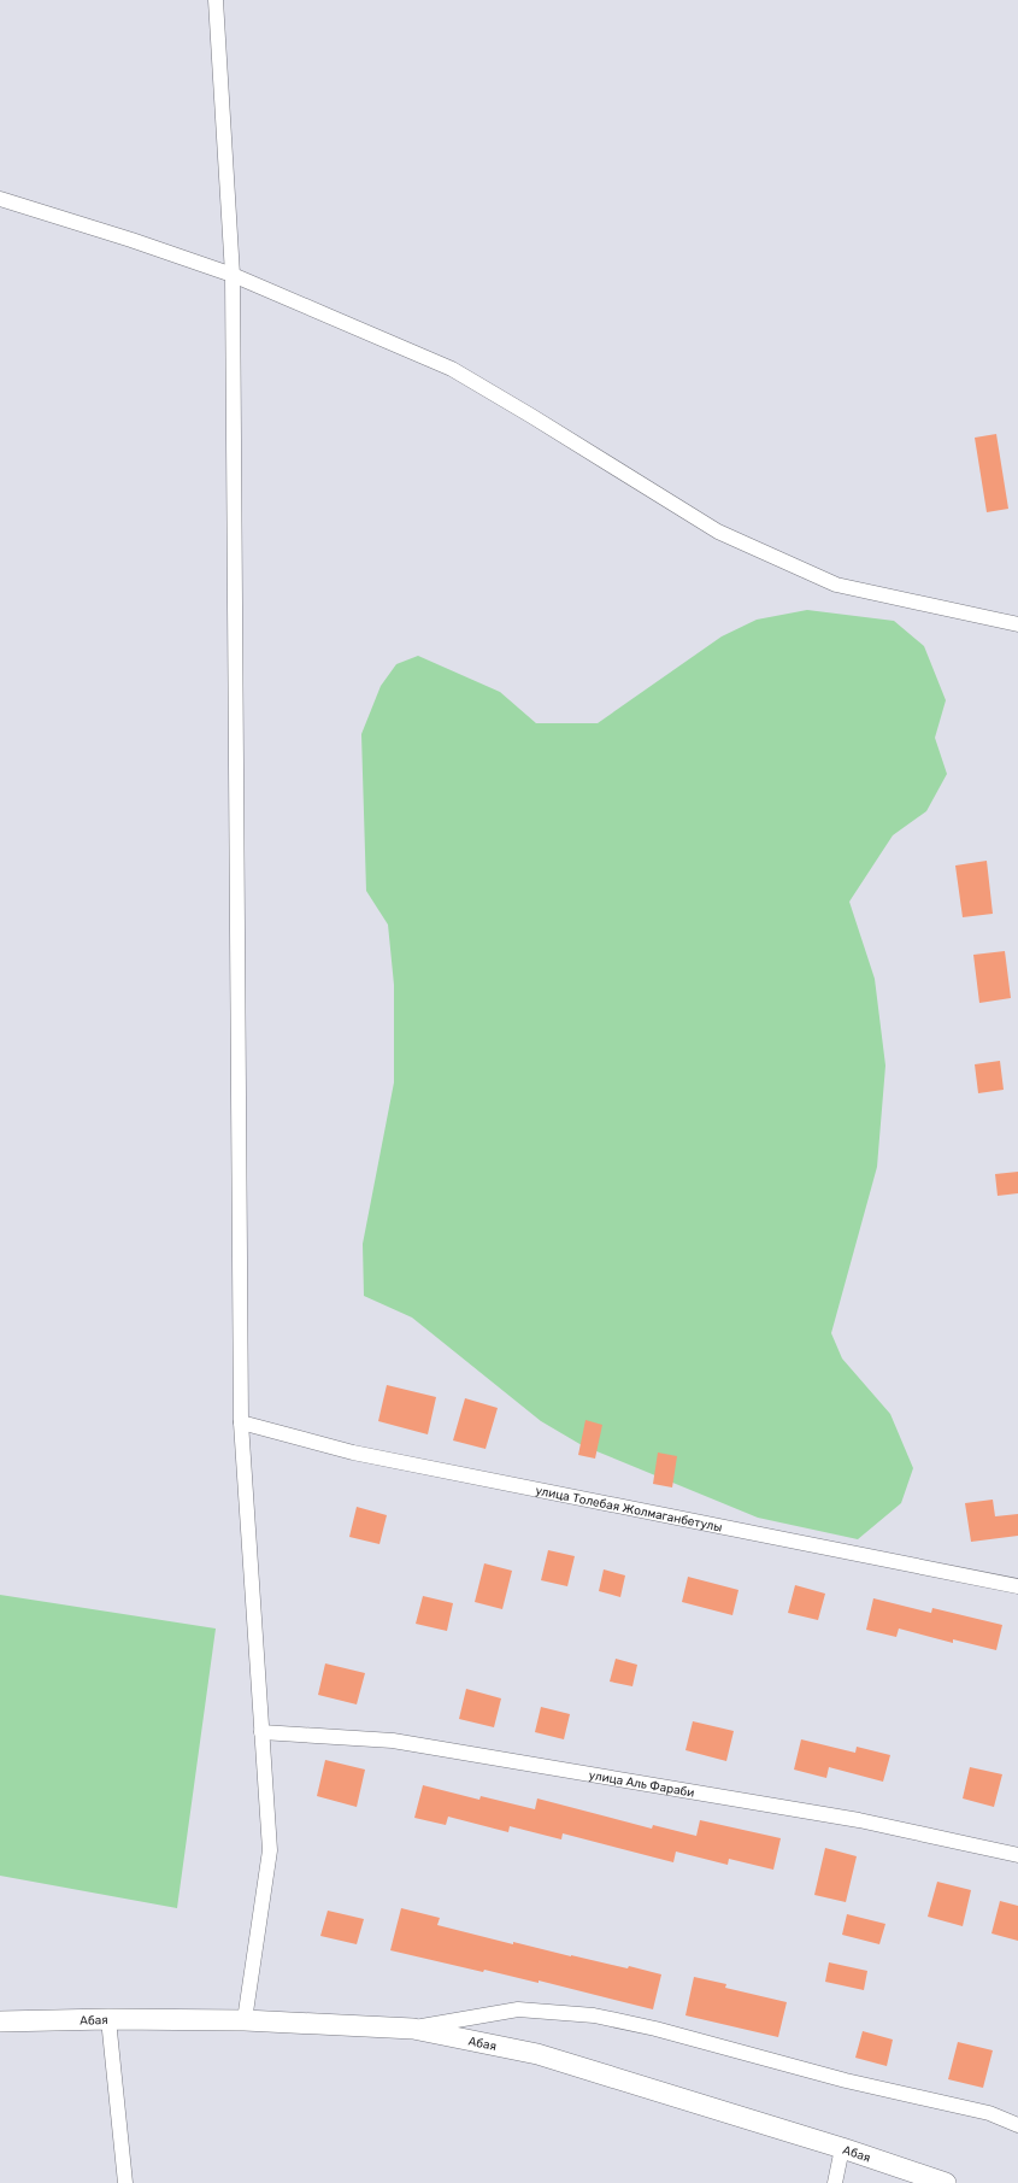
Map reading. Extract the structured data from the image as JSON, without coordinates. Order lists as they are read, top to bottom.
{
  "streets": {
    "street": ["улица Толебая Жолмаганбетулы", "улица Аль Фараби", "Абая"]
  }
}
